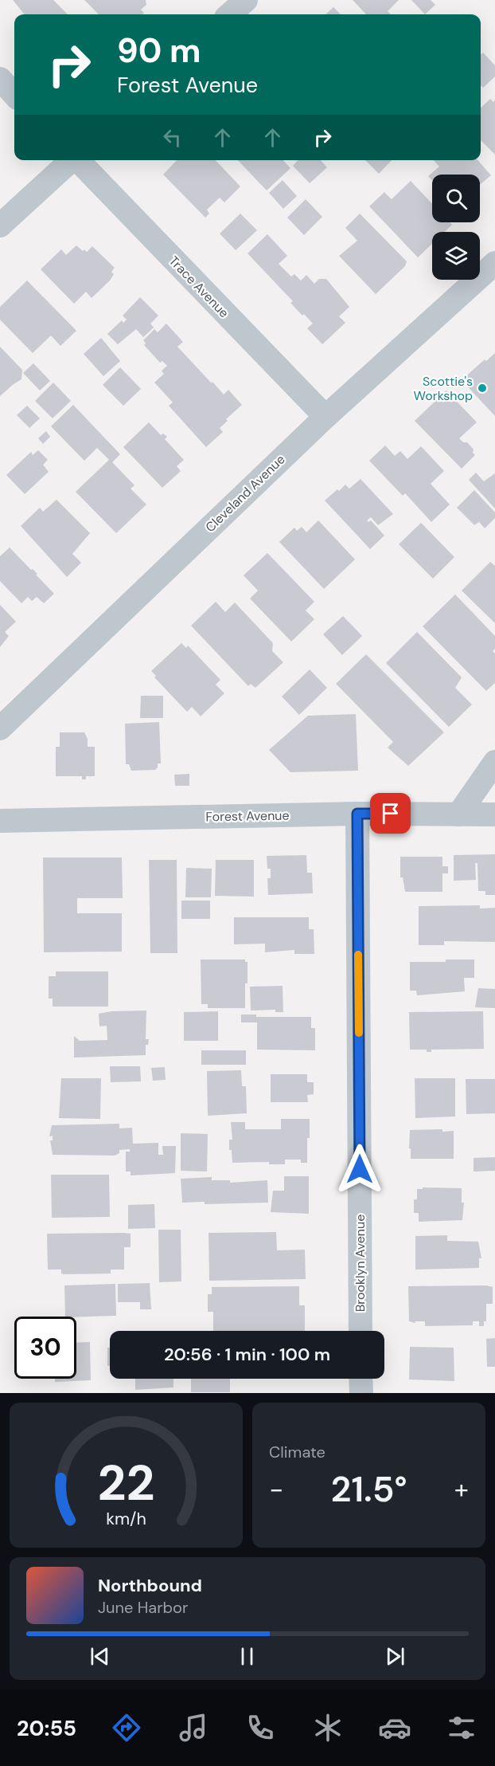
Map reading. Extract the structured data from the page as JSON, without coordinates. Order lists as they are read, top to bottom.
{
  "streets": {
    "street": [
      "Trace Avenue",
      "Cleveland Avenue",
      "Forest Avenue",
      "Brooklyn Avenue"
    ]
  },
  "crossings": [
    ["Trace Avenue", "Cleveland Avenue"],
    ["Forest Avenue", "Brooklyn Avenue"]
  ],
  "places": ["Scottie's Workshop"],
  "page": {
    "turn": ["90 m", "Forest Avenue"],
    "limit": "30",
    "trip": "20:56 · 1 min · 100 m",
    "tile": "Climate",
    "heat": ["−", "21.5°", "+"],
    "song": ["Northbound", "June Harbor"],
    "tabs": "20:55",
    "gauge": ["22", "km/h"]
  }
}
